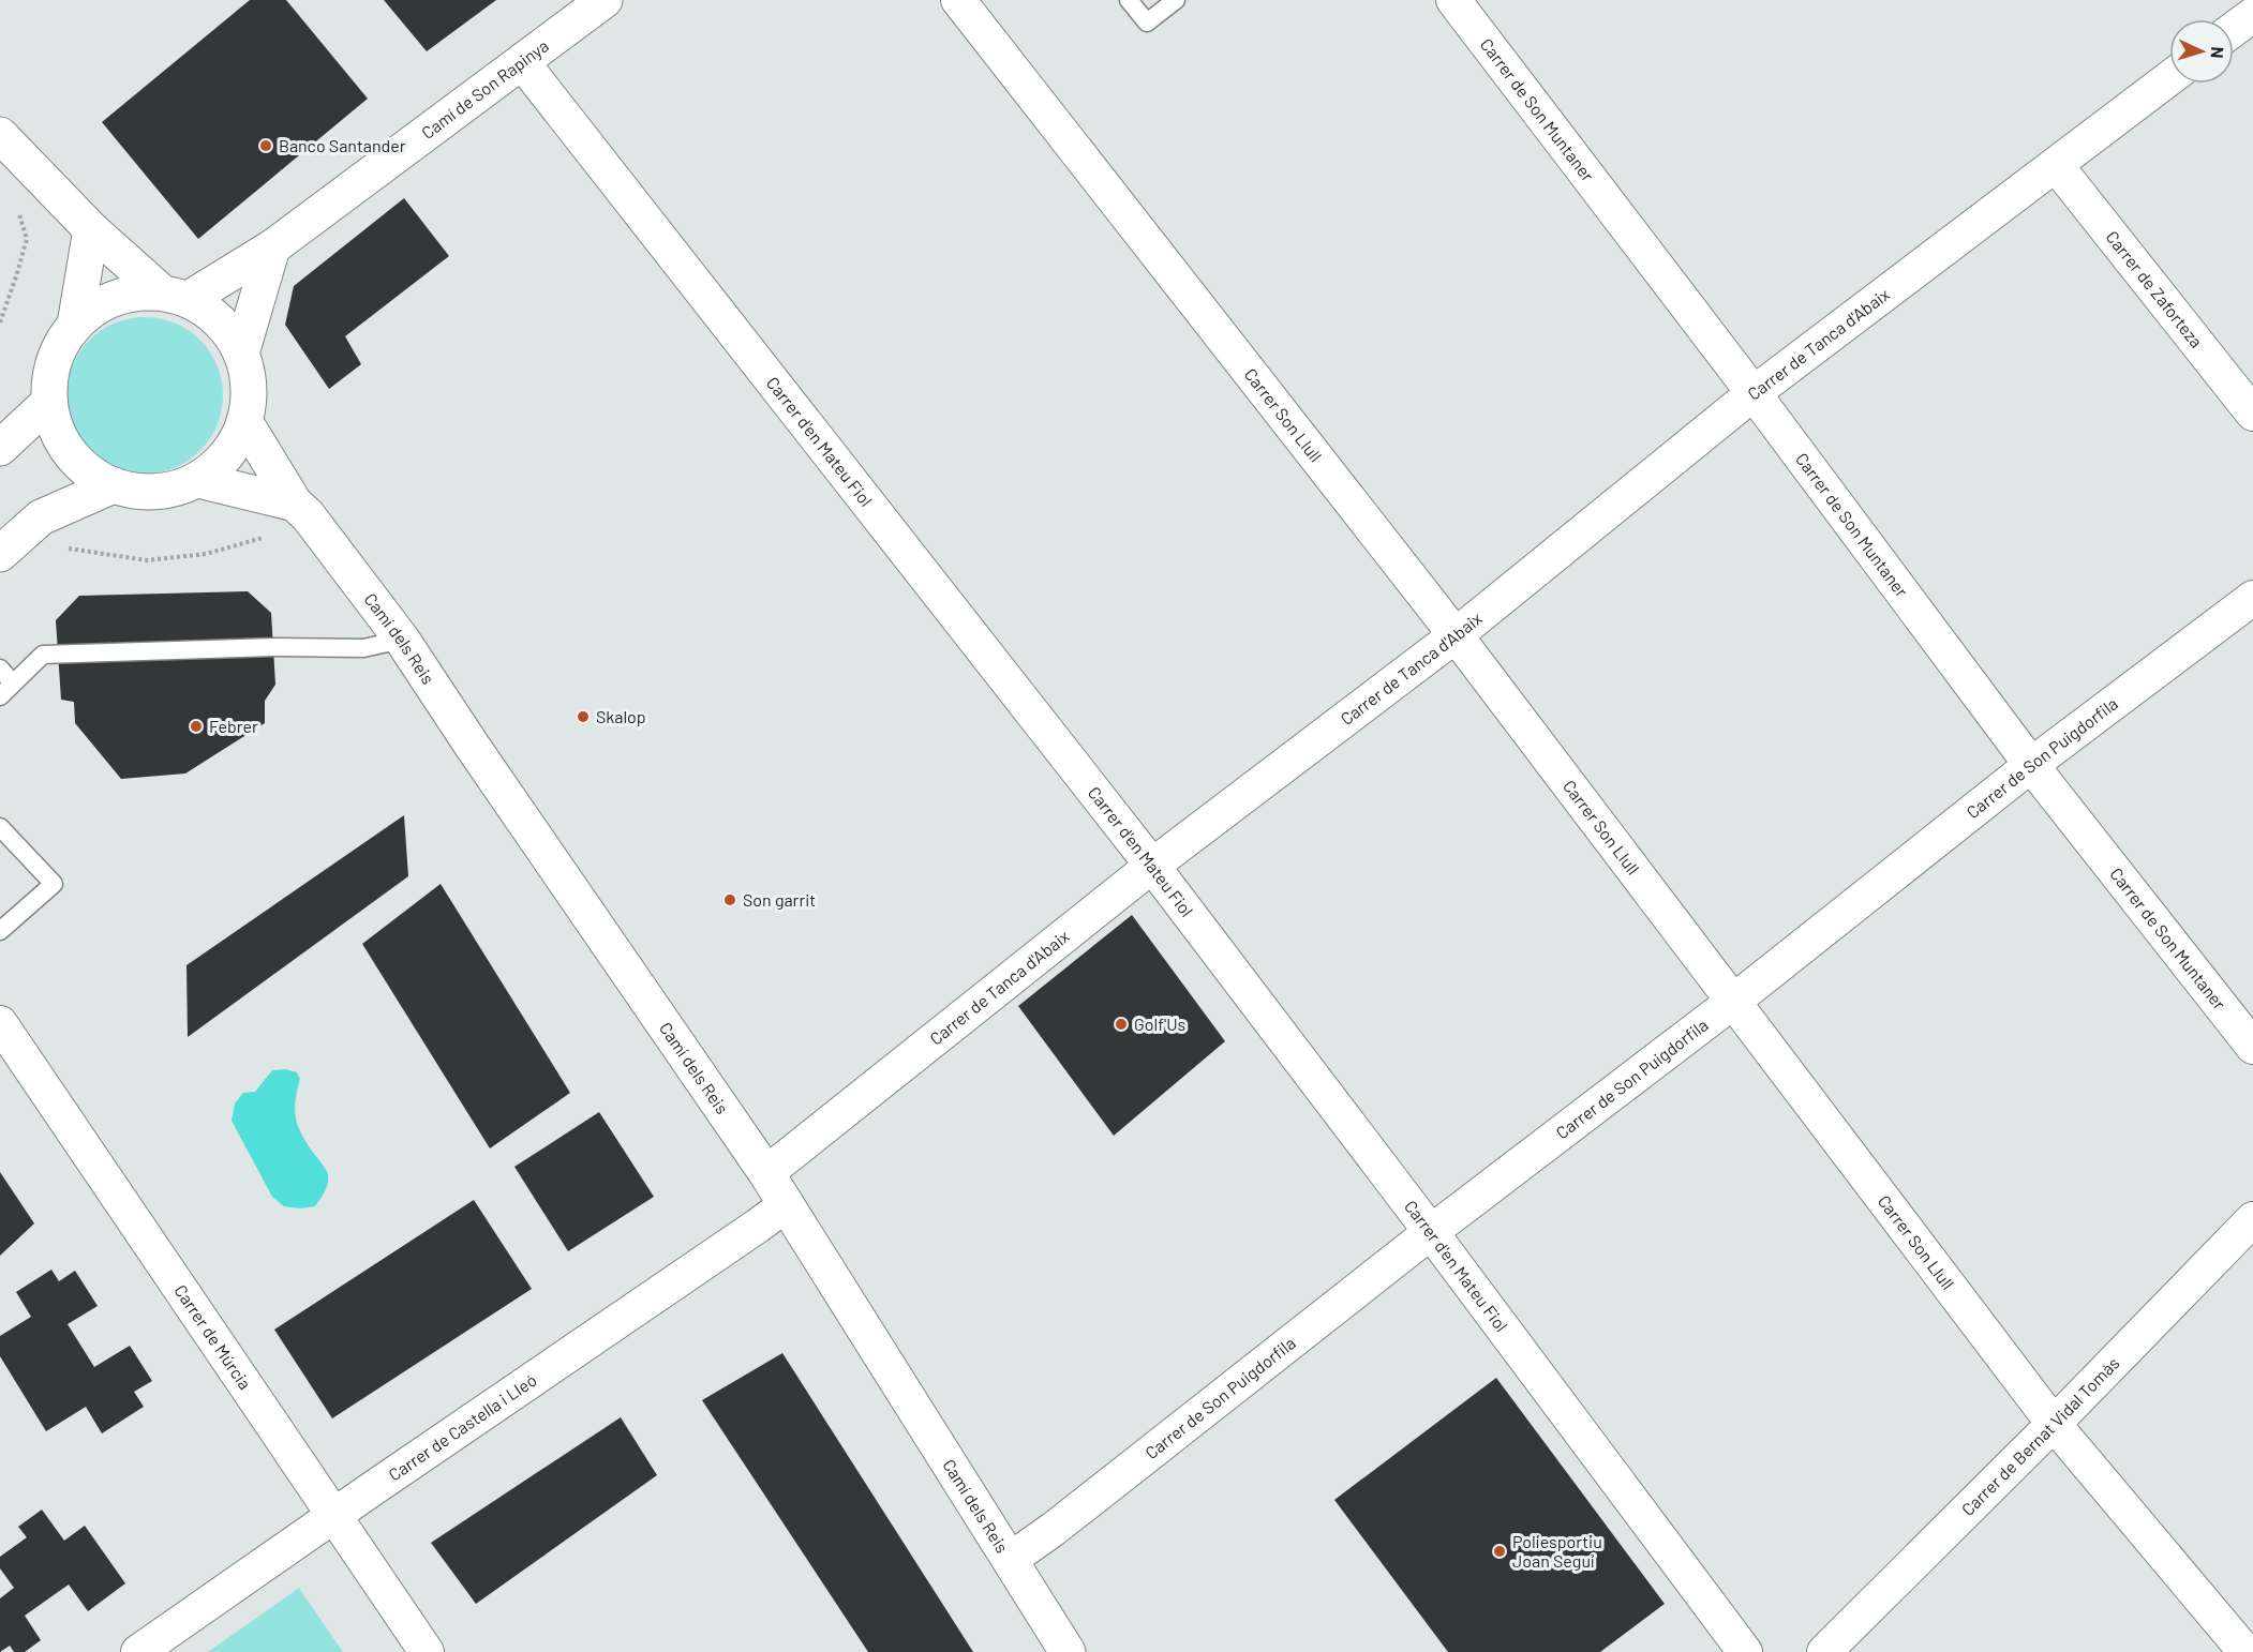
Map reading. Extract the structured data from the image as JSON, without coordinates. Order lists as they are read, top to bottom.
{
  "streets": {
    "street": [
      "Camí de Son Rapinya",
      "Carrer de Son Muntaner",
      "Carrer de Zaforteza",
      "Carrer de Tanca d'Abaix",
      "Carrer Son Llull",
      "Carrer d'en Mateu Fiol",
      "Camí dels Reis",
      "Carrer de Son Puigdorfila",
      "Carrer de Múrcia",
      "Carrer de Castella i Lleó",
      "Carrer de Bernat Vidal Tomàs"
    ]
  },
  "crossings": [
    ["Camí de Son Rapinya", "Carrer d'en Mateu Fiol"],
    ["Camí de Son Rapinya", "Camí dels Reis"],
    ["Carrer de Son Muntaner", "Carrer de Tanca d'Abaix"],
    ["Carrer de Son Muntaner", "Carrer de Son Puigdorfila"],
    ["Carrer de Zaforteza", "Carrer de Tanca d'Abaix"],
    ["Carrer de Tanca d'Abaix", "Carrer Son Llull"],
    ["Carrer de Tanca d'Abaix", "Carrer d'en Mateu Fiol"],
    ["Carrer de Tanca d'Abaix", "Camí dels Reis"],
    ["Carrer Son Llull", "Carrer de Son Puigdorfila"],
    ["Carrer Son Llull", "Carrer de Bernat Vidal Tomàs"],
    ["Carrer d'en Mateu Fiol", "Carrer de Son Puigdorfila"],
    ["Camí dels Reis", "Carrer de Son Puigdorfila"],
    ["Camí dels Reis", "Carrer de Castella i Lleó"],
    ["Carrer de Múrcia", "Carrer de Castella i Lleó"]
  ],
  "places": [
    "Banco Santander",
    "Skalop",
    "Febrer",
    "Son garrit",
    "Golf'Us",
    "Poliesportiu Joan Seguí"
  ],
  "north": "right"
}
